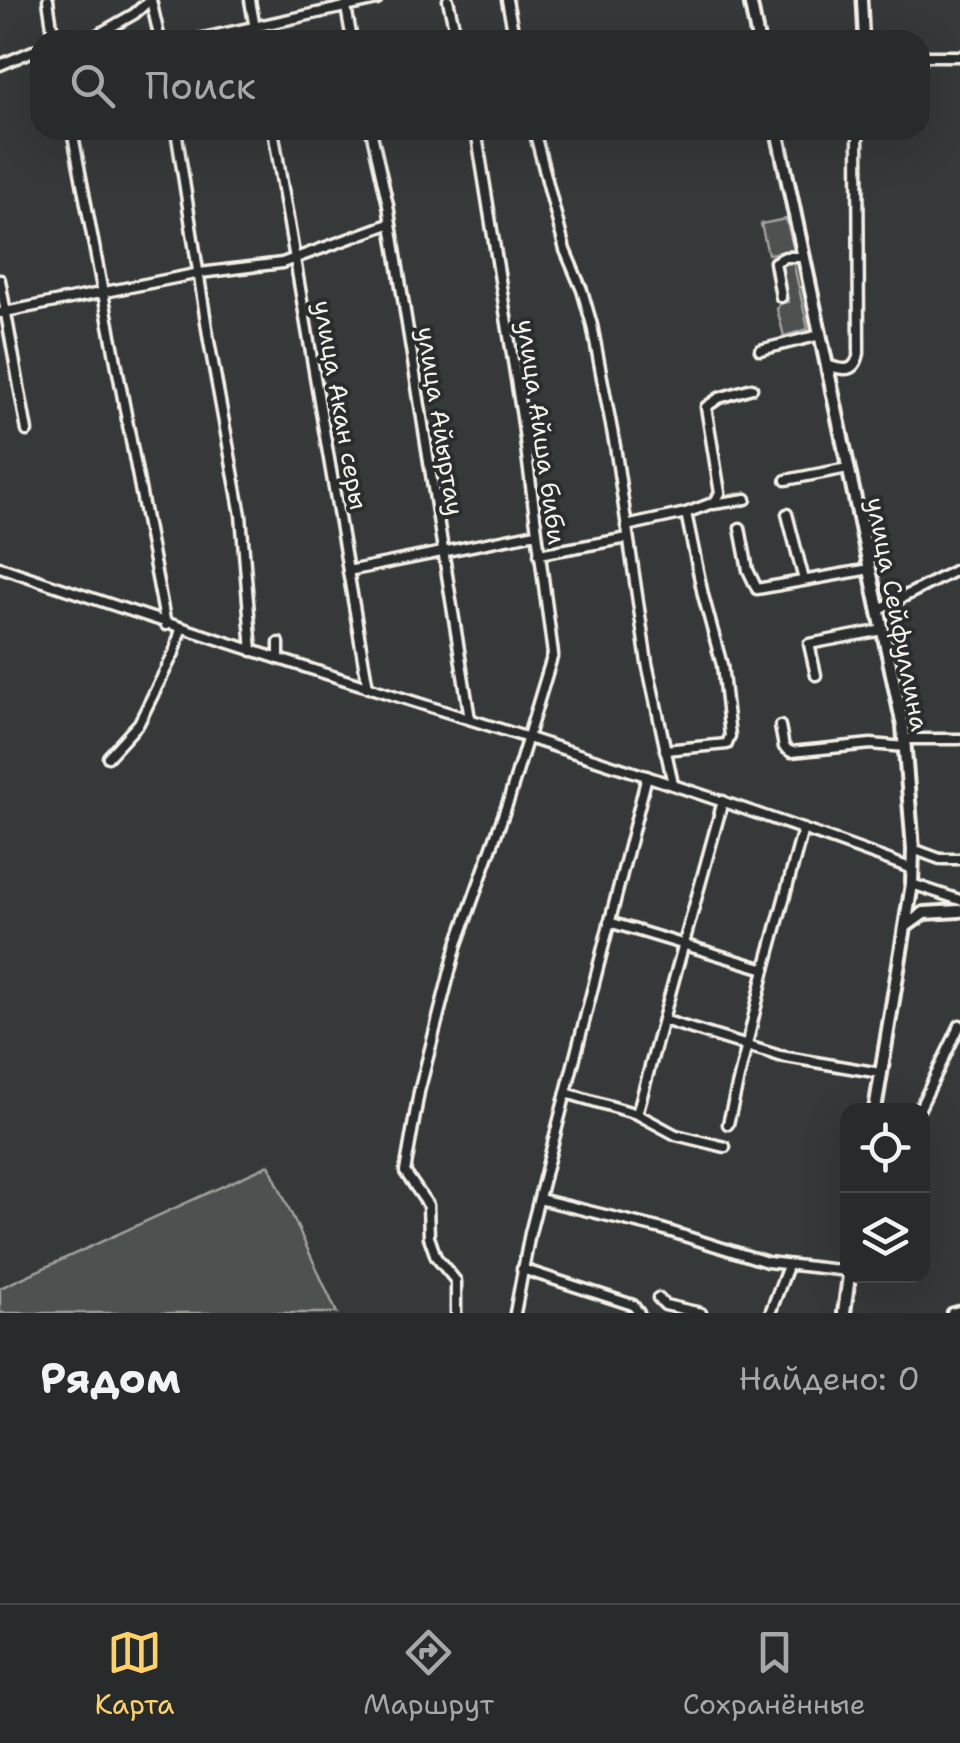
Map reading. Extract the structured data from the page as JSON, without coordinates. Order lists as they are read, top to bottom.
{
  "streets": {
    "main road": ["улица Сейфуллина"],
    "street": ["улица Акан серы", "улица Айыртау", "улица Айша биби"]
  },
  "page": {
    "search": "Поиск",
    "heading": ["Рядом", "Найдено: 0"],
    "nav": ["Карта", "Маршрут", "Сохранённые"]
  }
}
